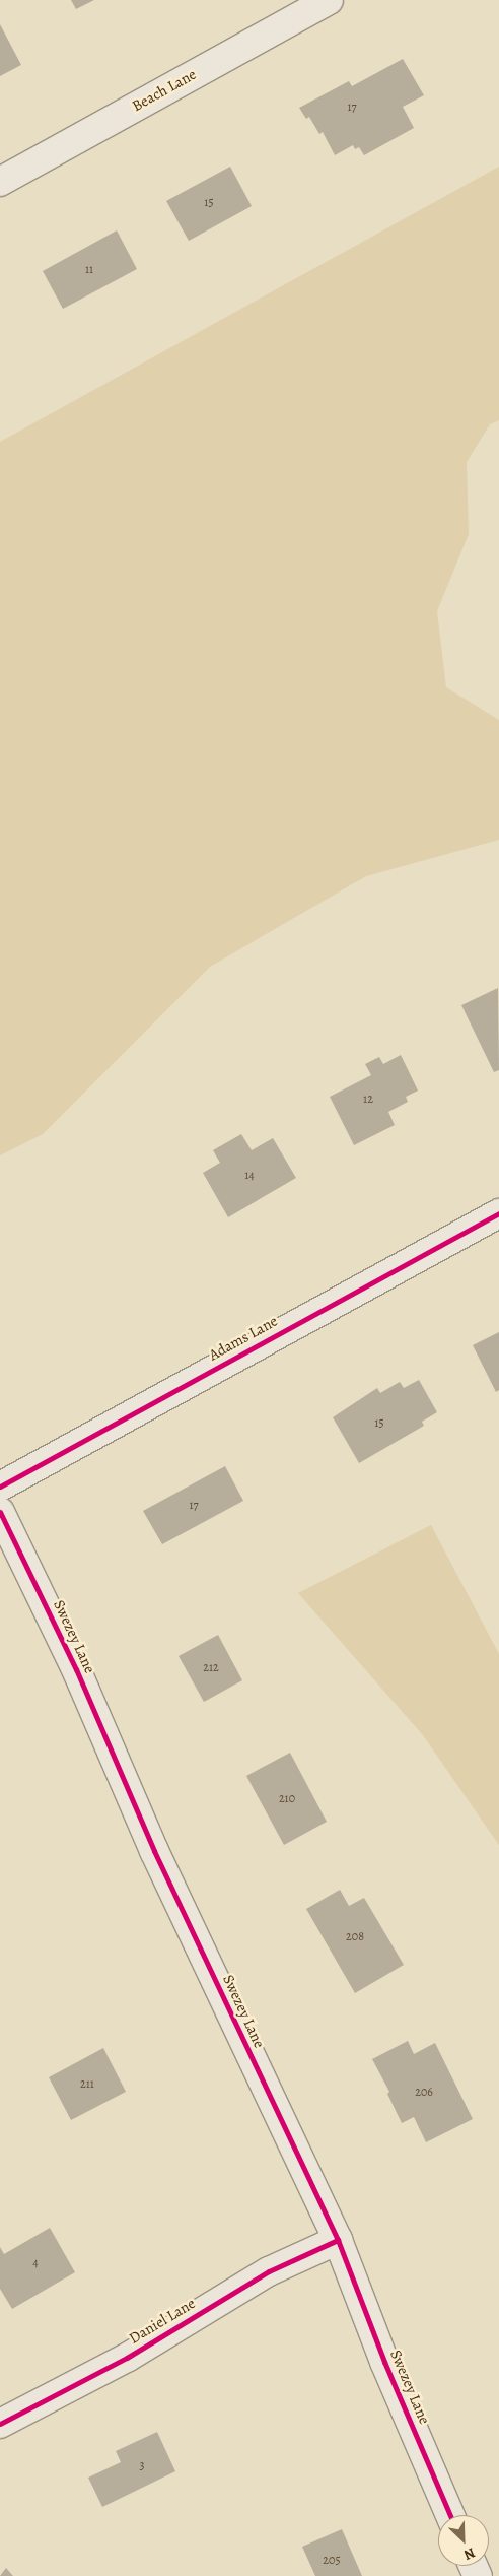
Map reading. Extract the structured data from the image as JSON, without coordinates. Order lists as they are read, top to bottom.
{
  "streets": {
    "street": [
      "Beach Lane",
      "Adams Lane",
      "Swezey Lane",
      "Daniel Lane"
    ]
  },
  "crossings": [
    ["Swezey Lane", "Daniel Lane"]
  ],
  "house_numbers": [
    "17",
    "15",
    "11",
    "12",
    "14",
    "15",
    "17",
    "212",
    "210",
    "208",
    "211",
    "206",
    "4",
    "3",
    "205"
  ],
  "north": "bottom right"
}
